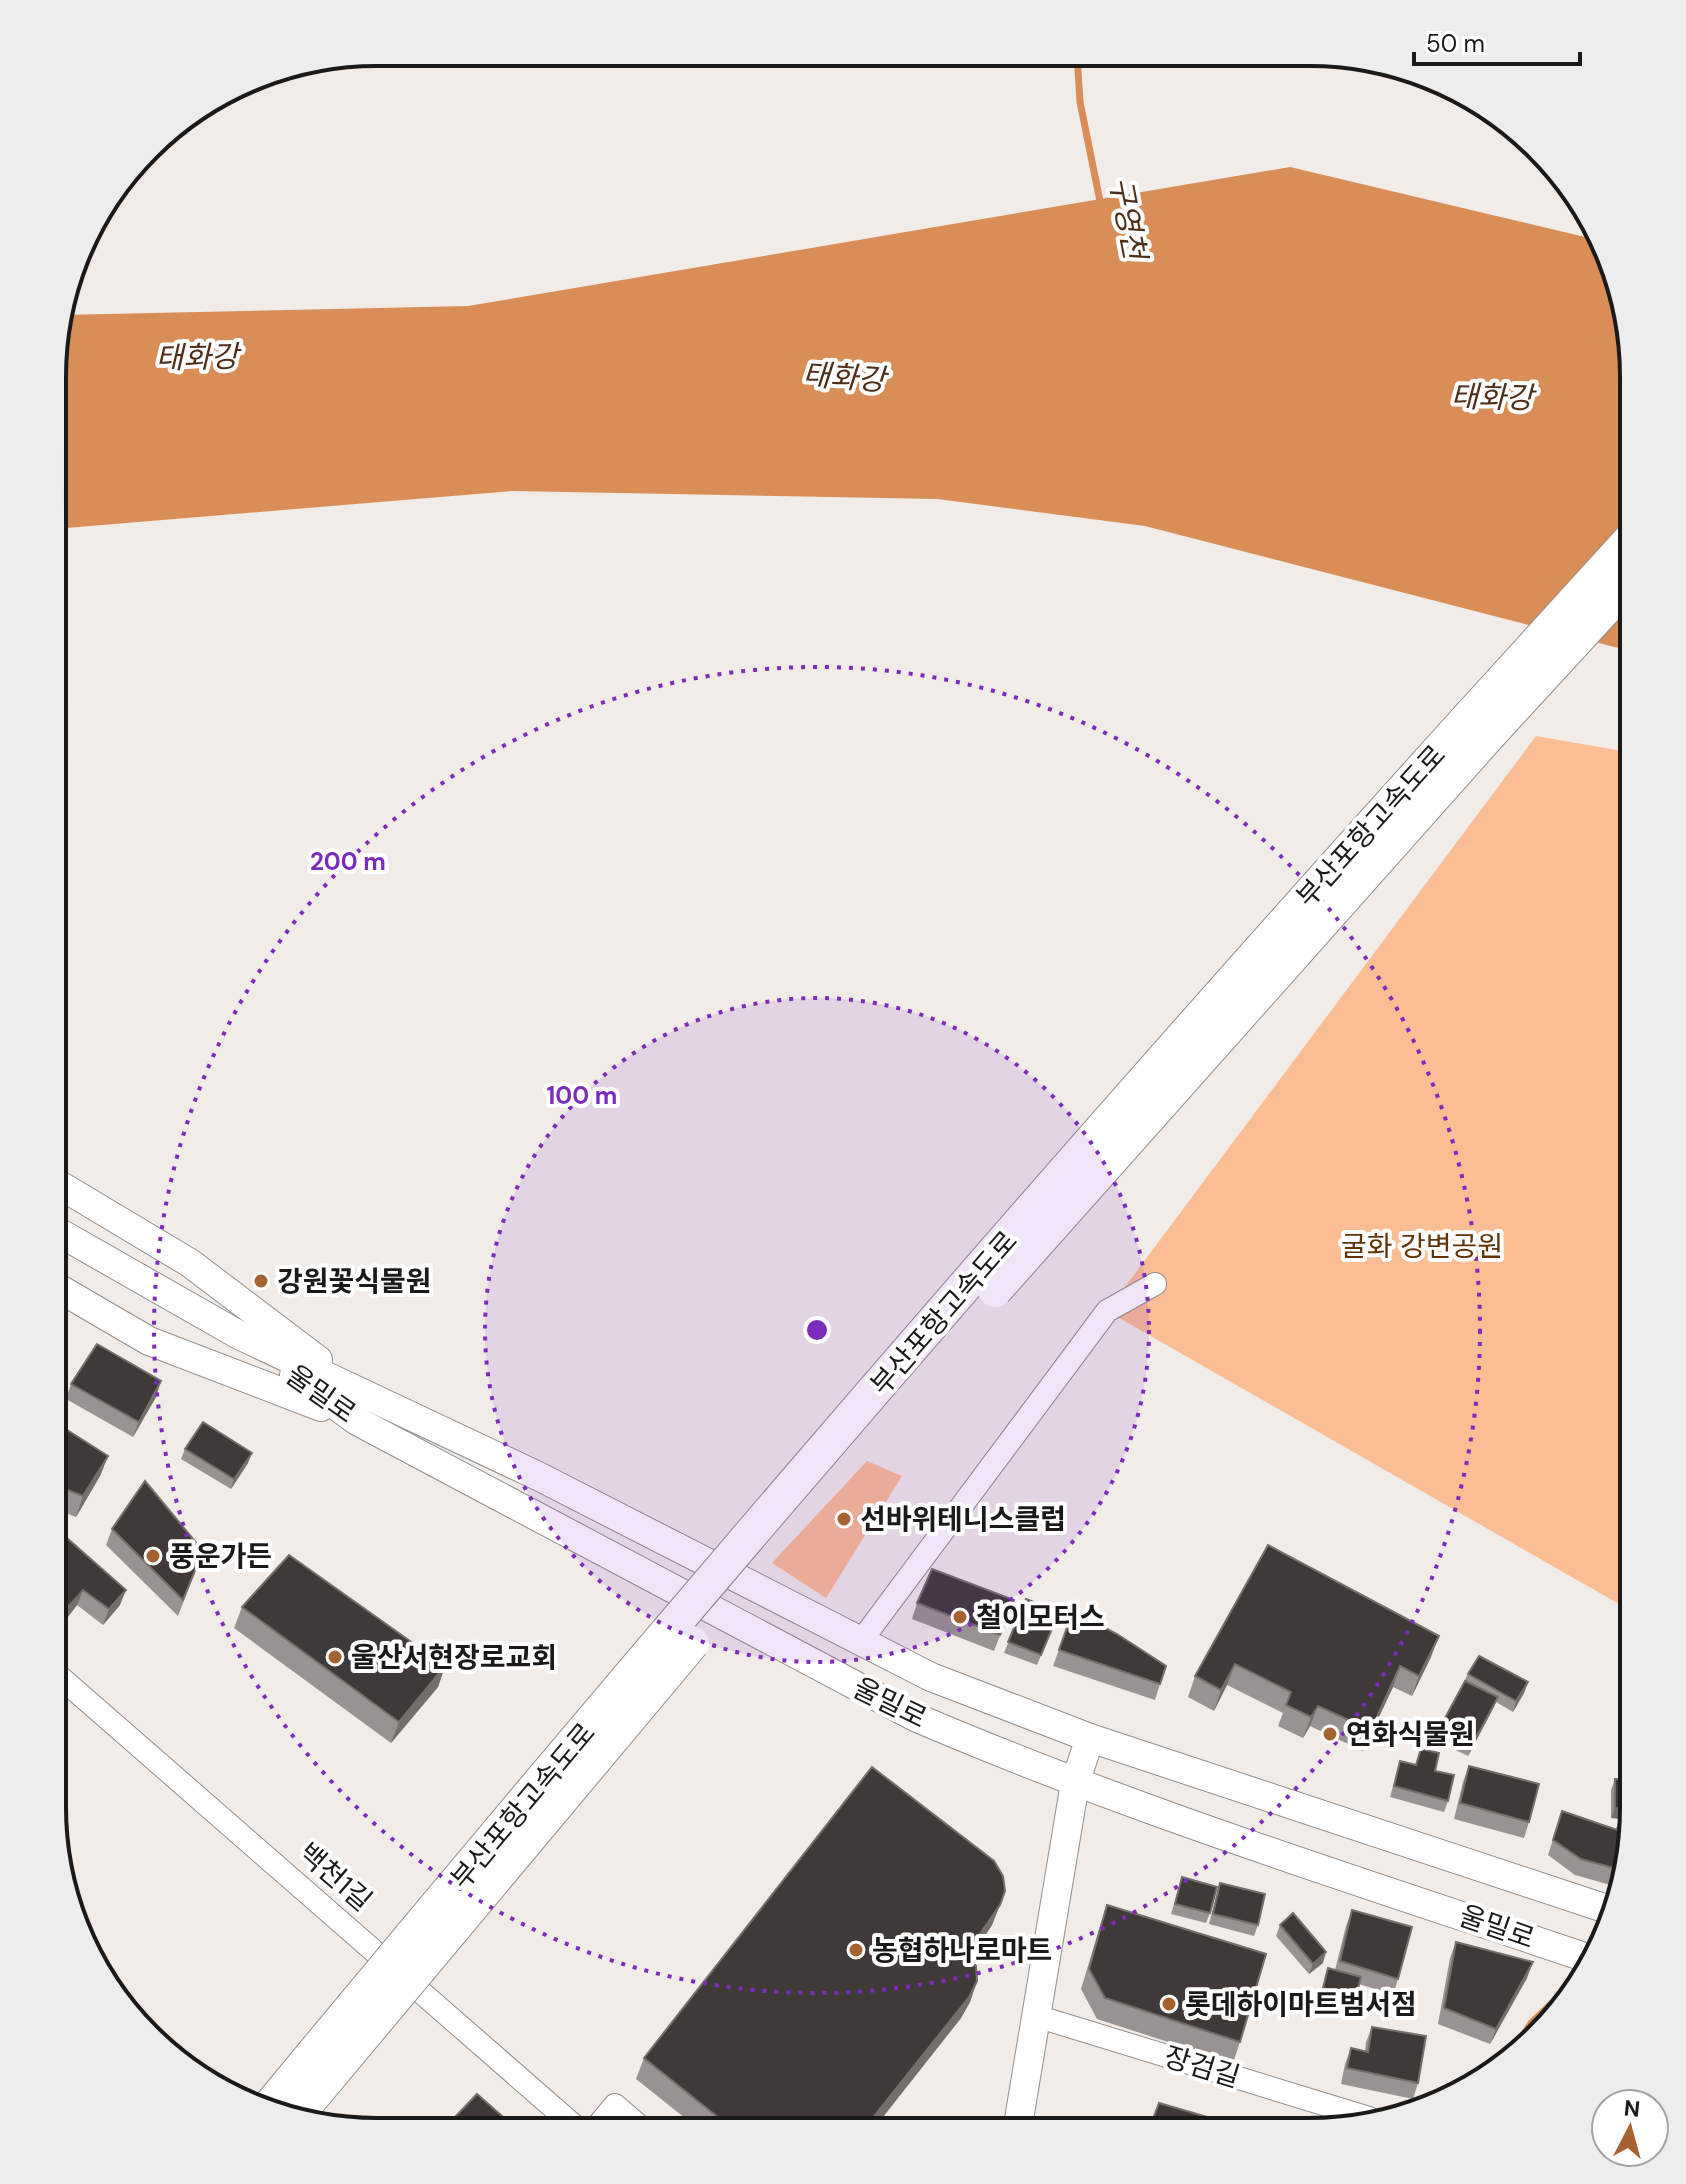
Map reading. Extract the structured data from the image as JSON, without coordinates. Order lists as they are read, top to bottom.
{
  "streets": {
    "highway": ["부산포항고속도로"],
    "main road": ["울밀로"],
    "street": ["백천1길", "장검길"]
  },
  "water": ["구영천", "태화강"],
  "parks": ["굴화 강변공원"],
  "places": [
    "강원꽃식물원",
    "선바위테니스클럽",
    "풍운가든",
    "철이모터스",
    "울산서현장로교회",
    "연화식물원",
    "농협하나로마트",
    "롯데하이마트범서점"
  ],
  "scale_bar": "50 m",
  "north": "top",
  "rings": ["200 m", "100 m"]
}
